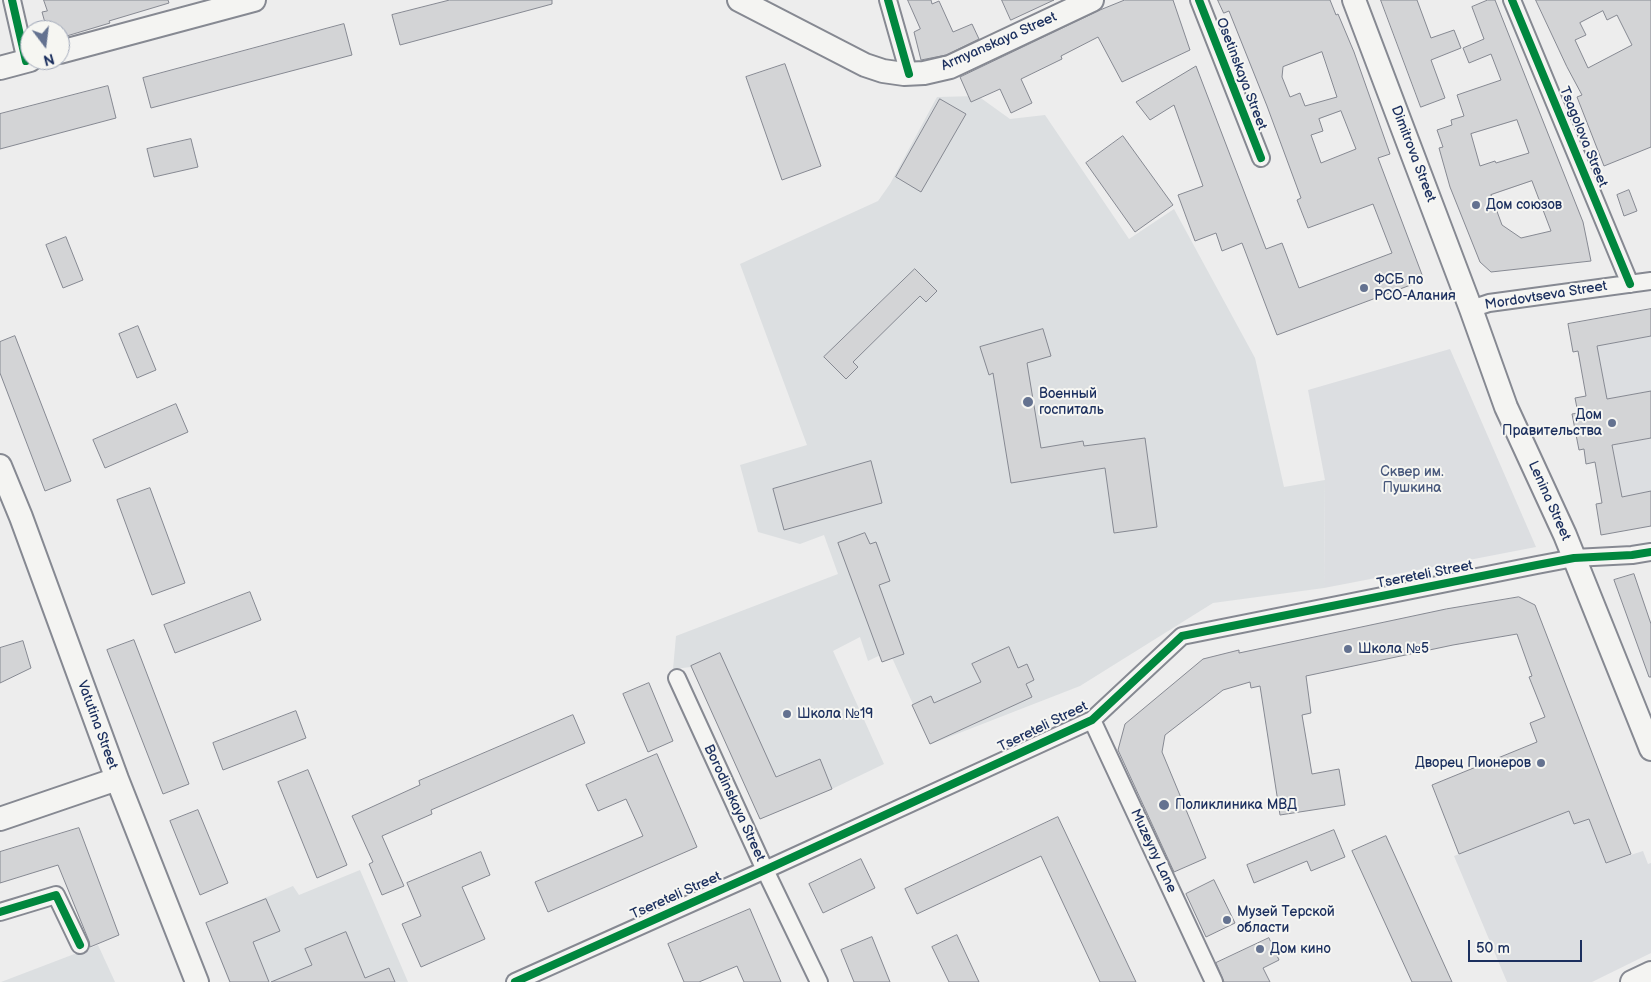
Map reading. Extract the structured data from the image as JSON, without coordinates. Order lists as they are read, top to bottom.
{
  "streets": {
    "main road": [
      "Armyanskaya Street",
      "Dimitrova Street",
      "Lenina Street",
      "Vatutina Street"
    ],
    "street": [
      "Osetinskaya Street",
      "Tsagolova Street",
      "Mordovtseva Street",
      "Tsereteli Street",
      "Borodinskaya Street",
      "Muzeyny Lane"
    ]
  },
  "crossings": [
    ["Tsagolova Street", "Mordovtseva Street"],
    ["Dimitrova Street", "Mordovtseva Street"],
    ["Dimitrova Street", "Lenina Street"],
    ["Mordovtseva Street", "Lenina Street"],
    ["Lenina Street", "Tsereteli Street"],
    ["Tsereteli Street", "Borodinskaya Street"],
    ["Tsereteli Street", "Muzeyny Lane"]
  ],
  "parks": ["Сквер им. Пушкина"],
  "places": [
    "Дом союзов",
    "ФСБ по РСО-Алания",
    "Военный госпиталь",
    "Дом Правительства",
    "Школа №5",
    "Школа №19",
    "Дворец Пионеров",
    "Поликлиника МВД",
    "Музей Терской области",
    "Дом кино"
  ],
  "scale_bar": "50 m",
  "north": "bottom"
}
